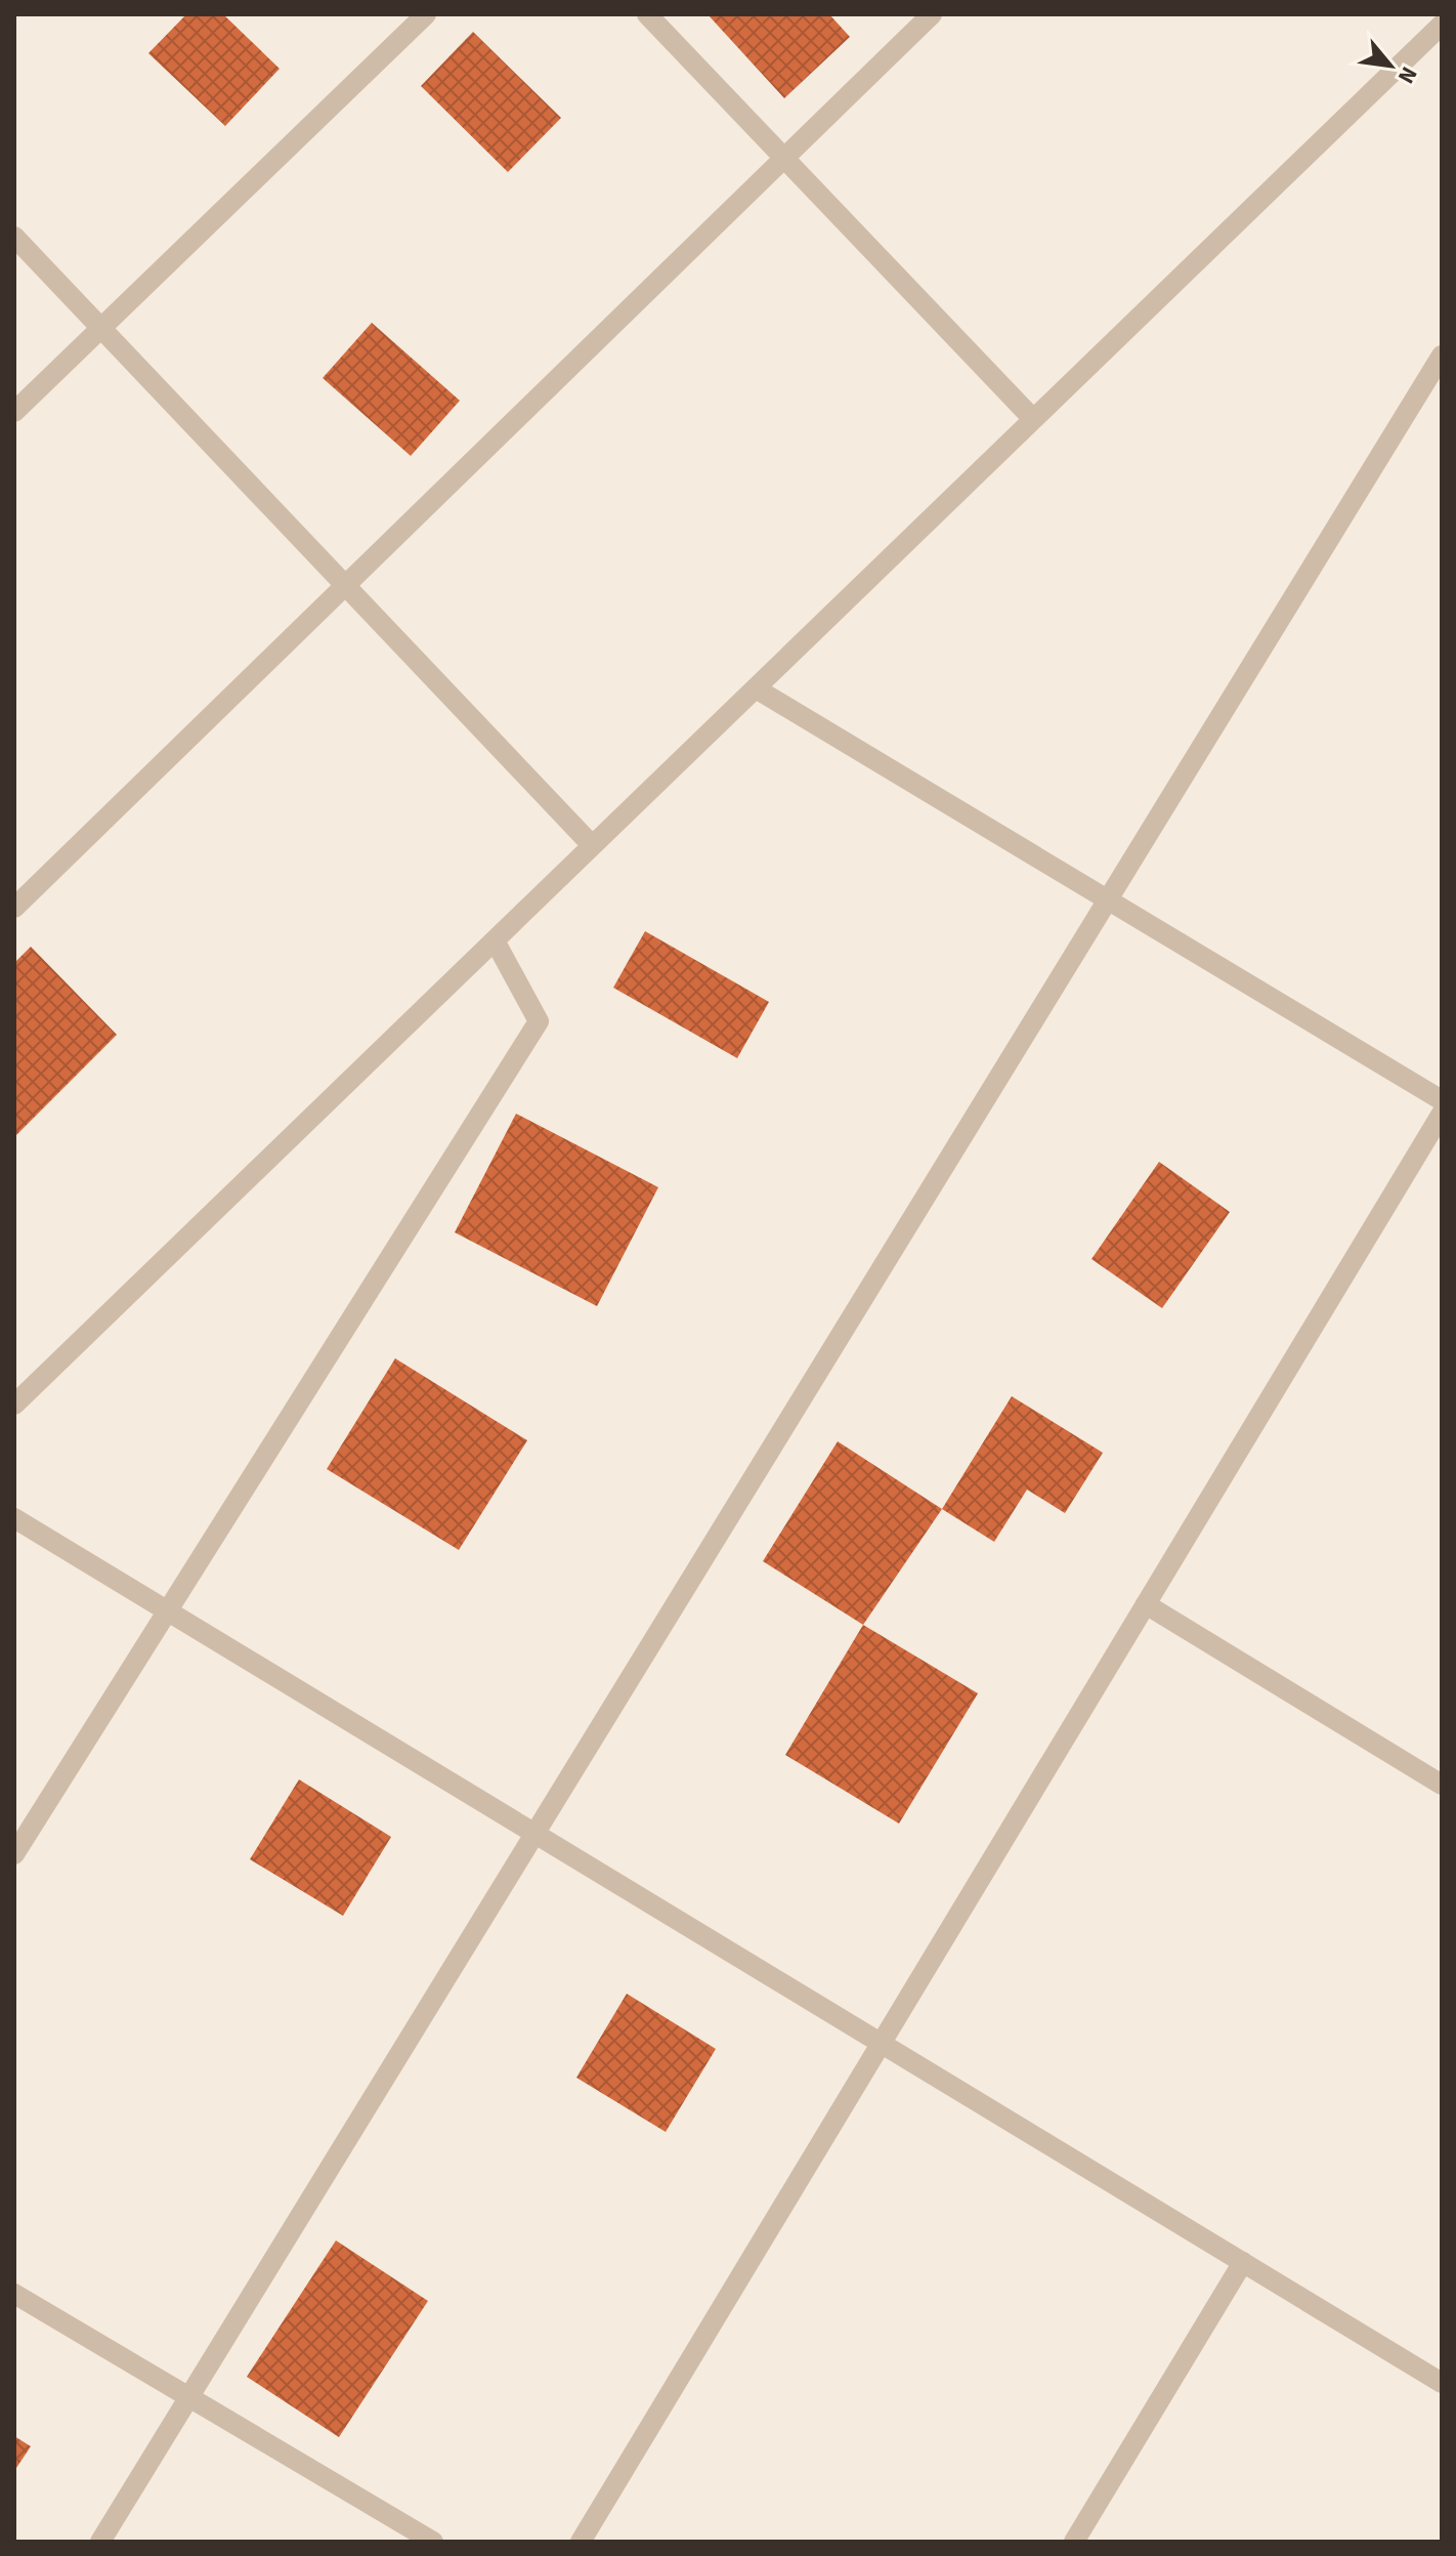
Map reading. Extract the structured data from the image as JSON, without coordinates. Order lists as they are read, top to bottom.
{
  "north": "bottom right"
}
